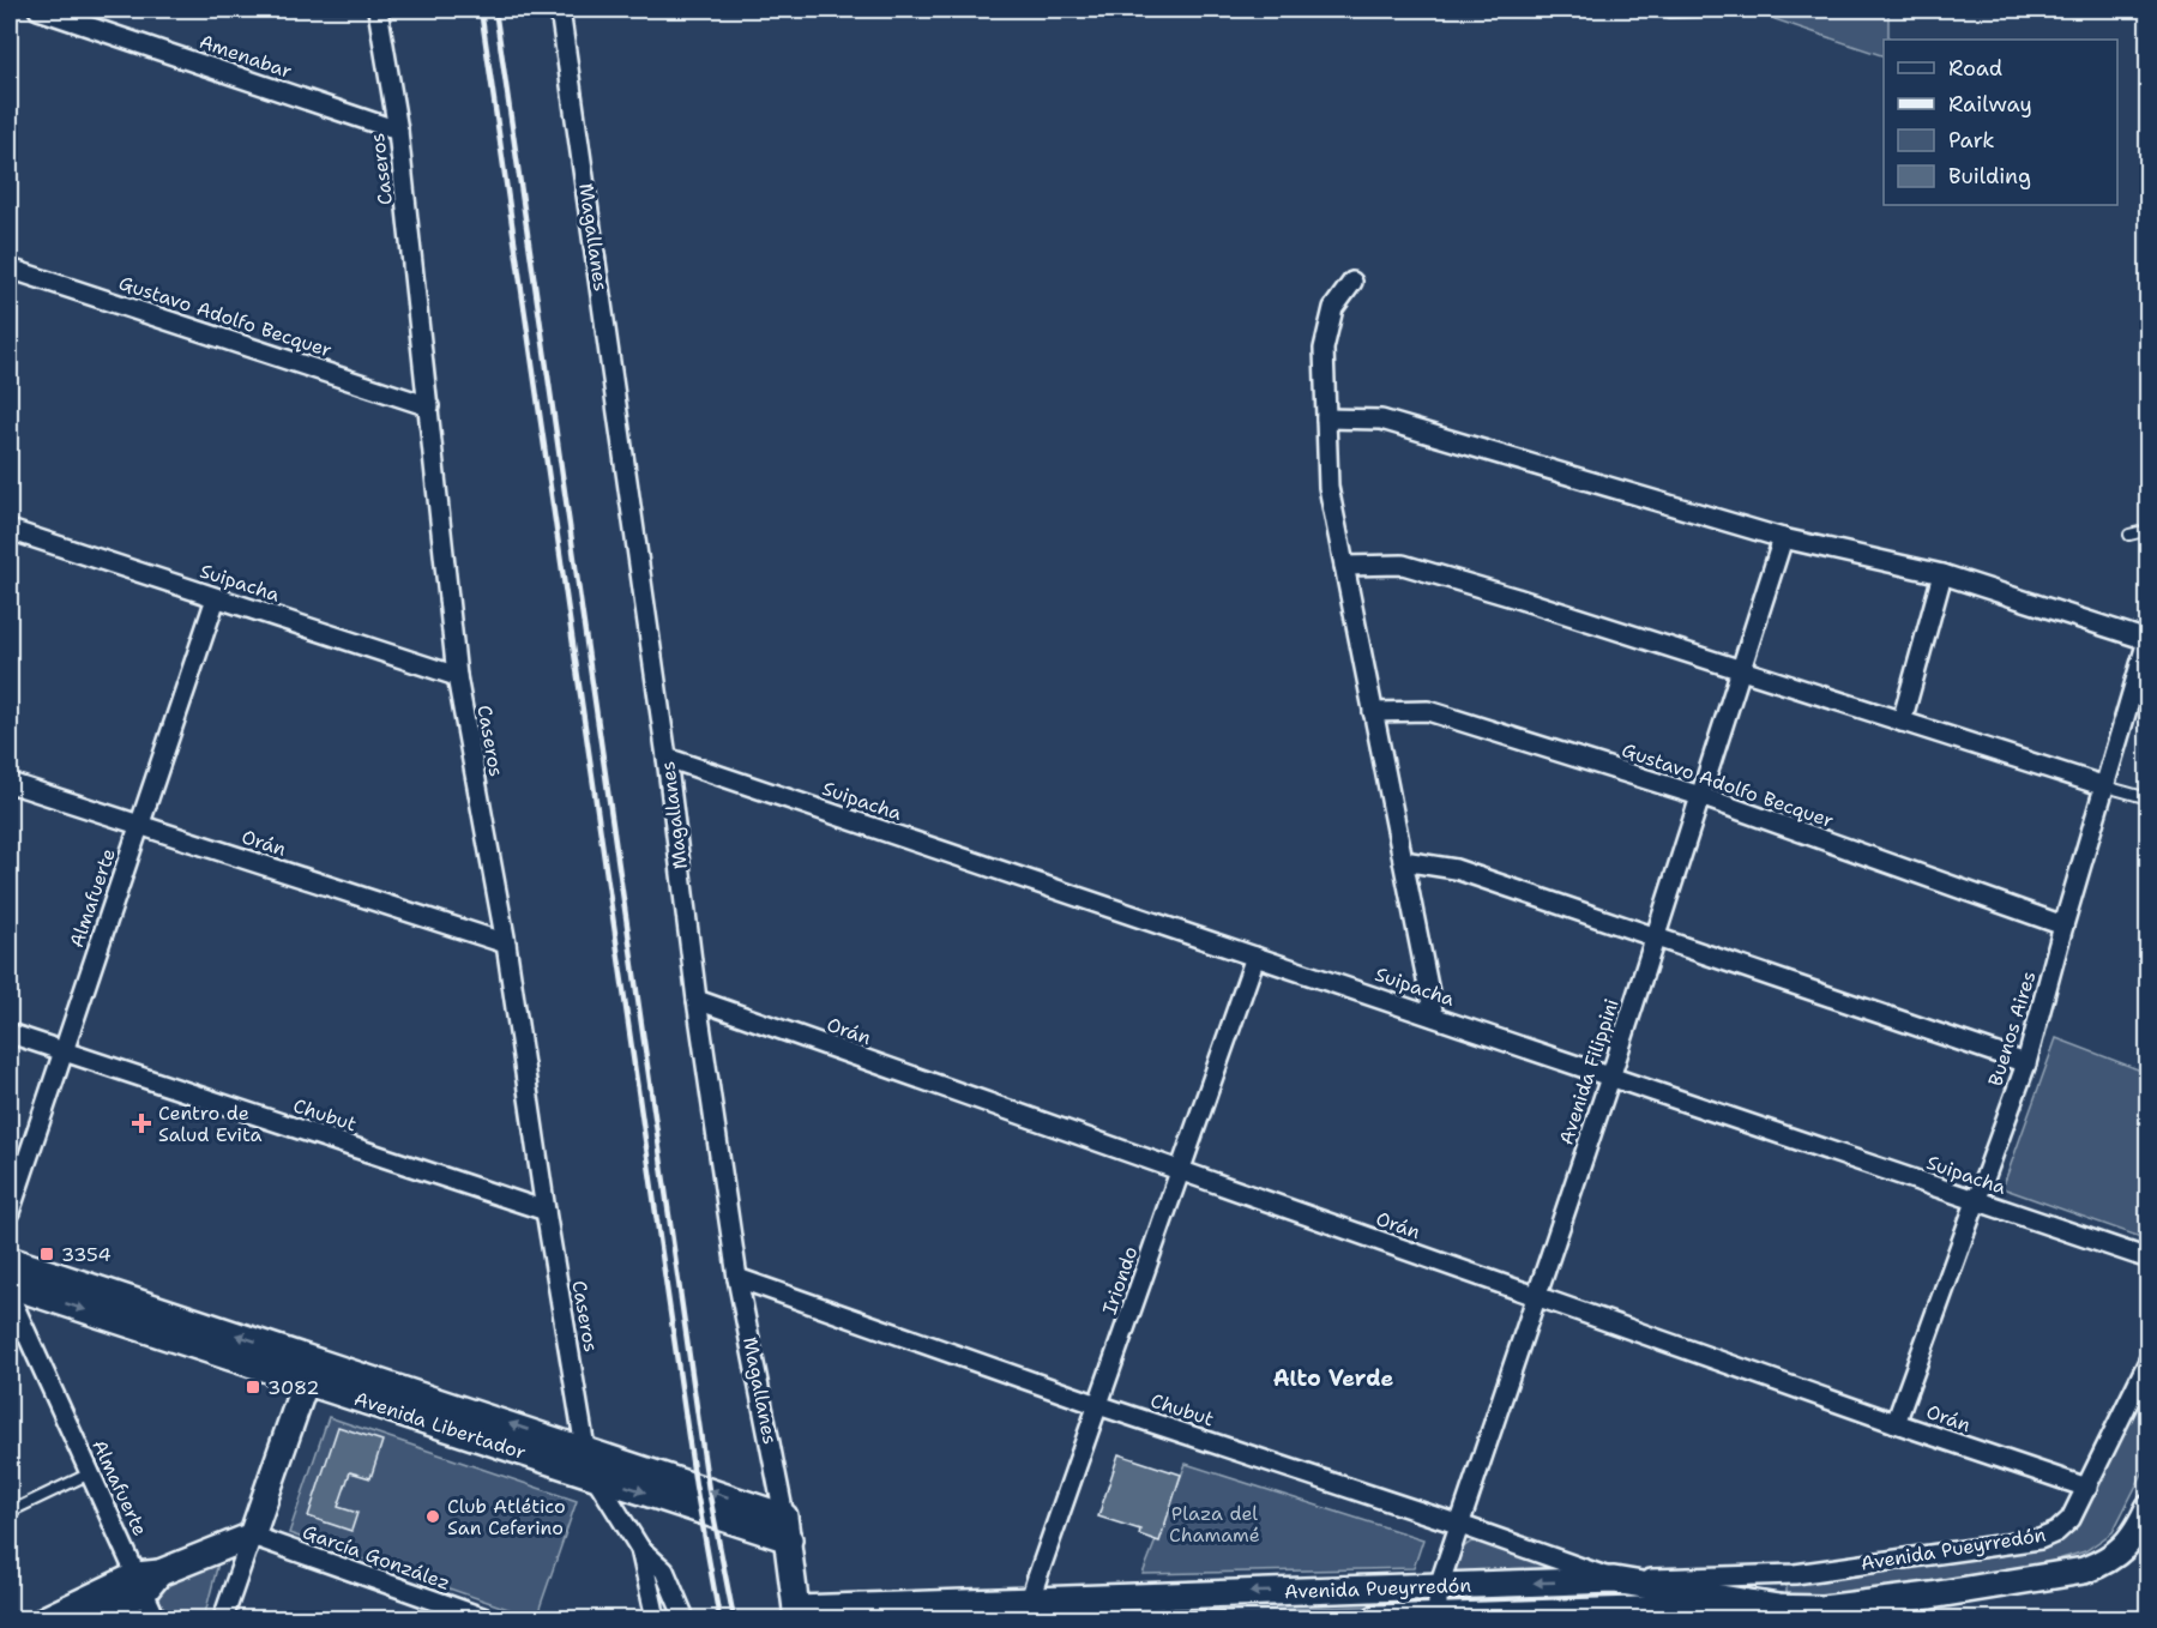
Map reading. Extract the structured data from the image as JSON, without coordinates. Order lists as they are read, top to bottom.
{
  "streets": {
    "street": [
      "Amenabar",
      "Caseros",
      "Magallanes",
      "Gustavo Adolfo Becquer",
      "Suipacha",
      "Orán",
      "Almafuerte",
      "Buenos Aires",
      "Avenida Filippini",
      "Chubut",
      "Iriondo",
      "Avenida Libertador",
      "Avenida Pueyrredón",
      "García González"
    ]
  },
  "crossings": [
    ["Amenabar", "Caseros"],
    ["Caseros", "Gustavo Adolfo Becquer"],
    ["Caseros", "Suipacha"],
    ["Caseros", "Orán"],
    ["Caseros", "Chubut"],
    ["Caseros", "Avenida Libertador"],
    ["Magallanes", "Suipacha"],
    ["Magallanes", "Orán"],
    ["Magallanes", "Chubut"],
    ["Magallanes", "Avenida Libertador"],
    ["Magallanes", "Avenida Pueyrredón"],
    ["Gustavo Adolfo Becquer", "Buenos Aires"],
    ["Gustavo Adolfo Becquer", "Avenida Filippini"],
    ["Suipacha", "Almafuerte"],
    ["Suipacha", "Buenos Aires"],
    ["Suipacha", "Avenida Filippini"],
    ["Suipacha", "Iriondo"],
    ["Orán", "Almafuerte"],
    ["Orán", "Buenos Aires"],
    ["Orán", "Avenida Filippini"],
    ["Orán", "Iriondo"],
    ["Orán", "Avenida Pueyrredón"],
    ["Almafuerte", "Chubut"],
    ["Avenida Filippini", "Chubut"],
    ["Avenida Filippini", "Avenida Pueyrredón"],
    ["Chubut", "Iriondo"],
    ["Chubut", "Avenida Pueyrredón"],
    ["Iriondo", "Avenida Pueyrredón"]
  ],
  "districts": ["Alto Verde"],
  "parks": ["Plaza del Chamamé"],
  "places": {
    "health": ["Centro de Salud Evita"],
    "transit": ["3354", "3082"],
    "other": ["Club Atlético San Ceferino"]
  },
  "legend": [
    "Road",
    "Railway",
    "Park",
    "Building"
  ]
}
